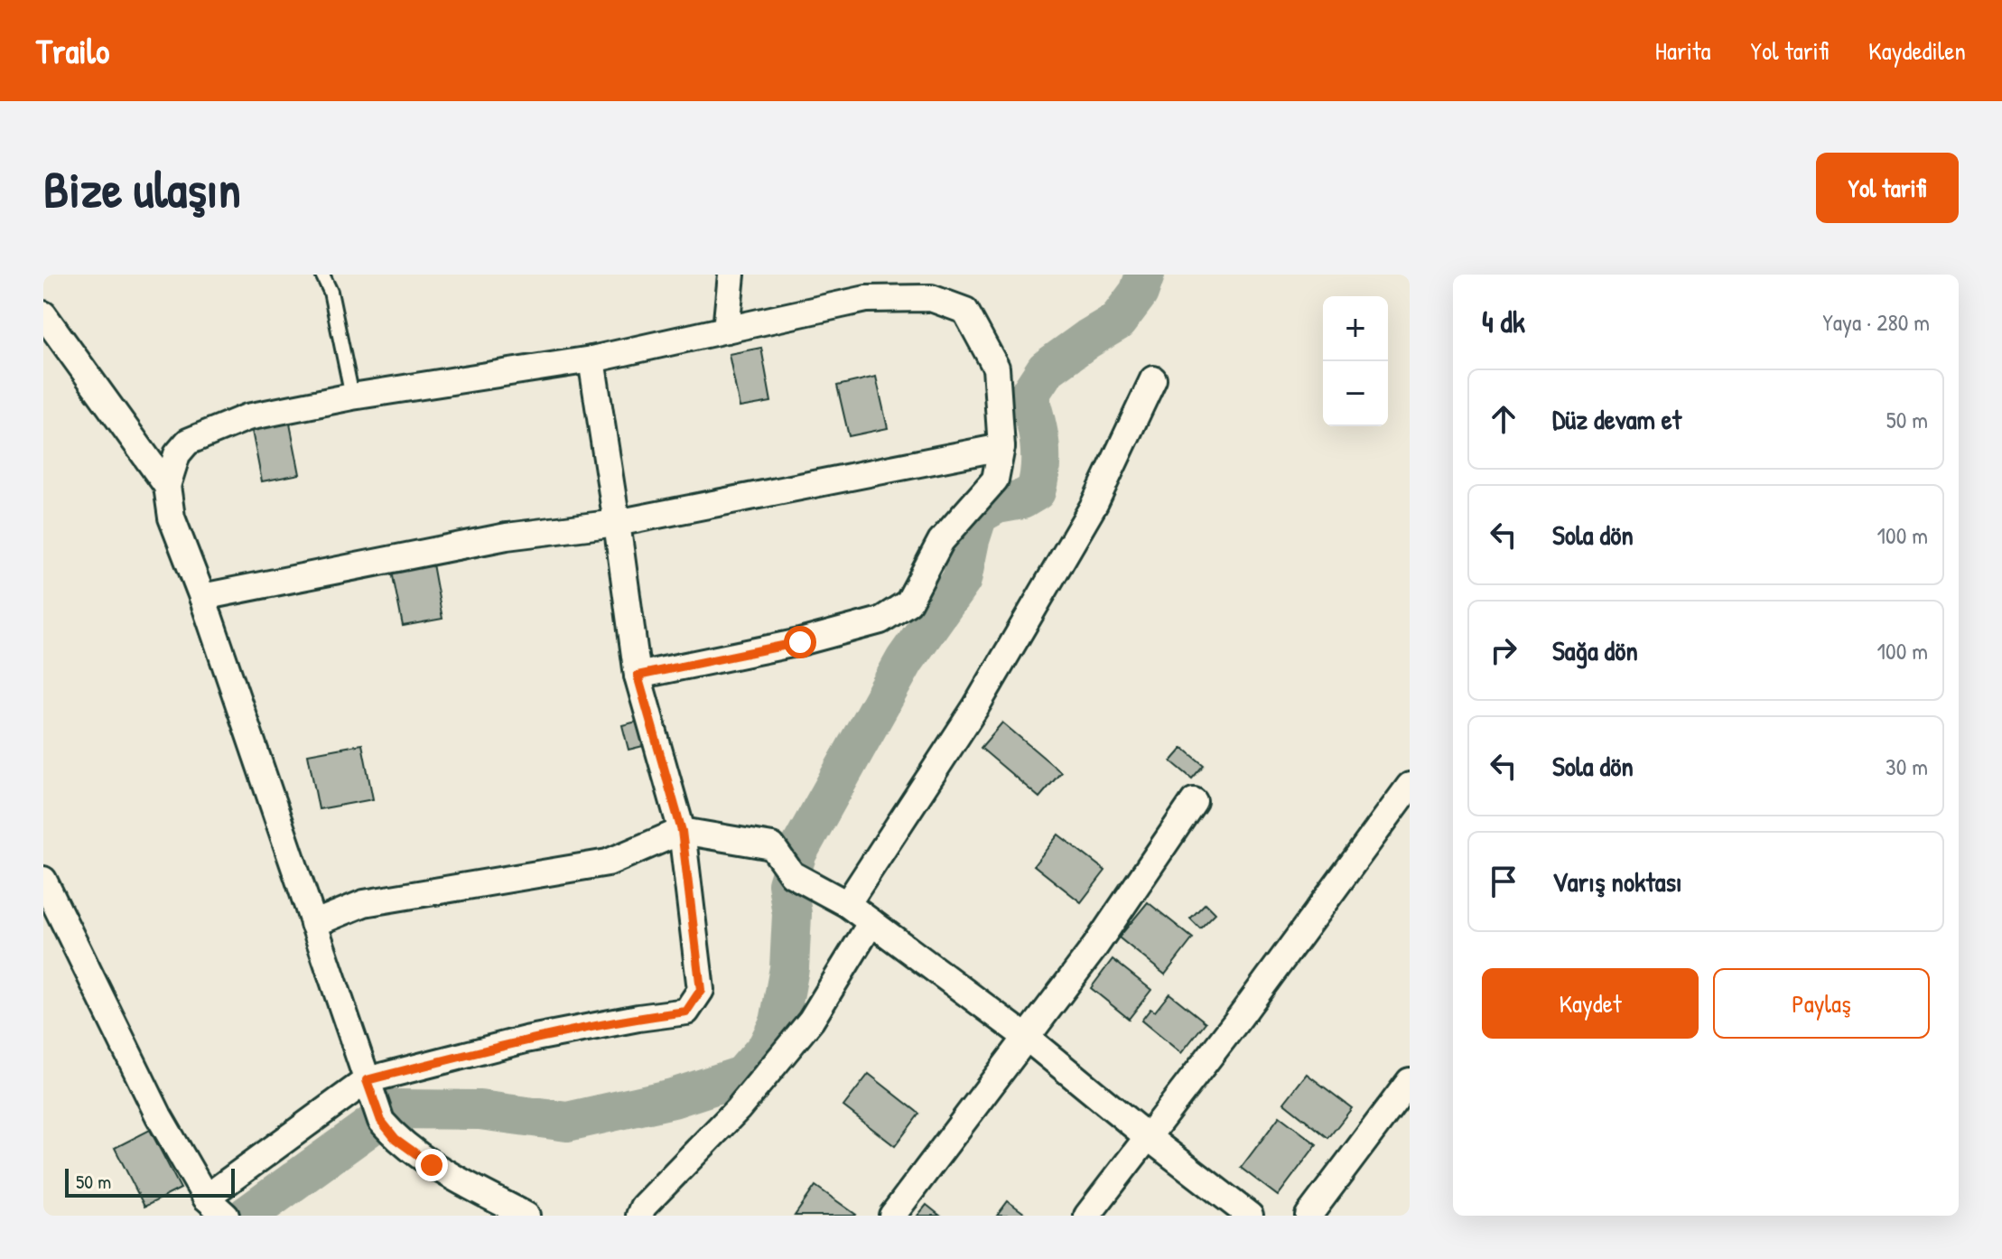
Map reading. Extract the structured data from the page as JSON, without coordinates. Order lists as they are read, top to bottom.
{
  "scale_bar": "50 m",
  "page": {
    "header": "Trailo",
    "nav": ["Harita", "Yol tarifi", "Kaydedilen"],
    "buttons": [
      "Yol tarifi",
      ["Kaydet", "Paylaş"]
    ],
    "title": "Bize ulaşın",
    "heading": ["4 dk", "Yaya · 280 m"],
    "map_buttons": ["+", "−"],
    "list": [
      ["Düz devam et", "50 m"],
      ["Sola dön", "100 m"],
      ["Sağa dön", "100 m"],
      ["Sola dön", "30 m"],
      "Varış noktası"
    ],
    "scale": "50 m"
  }
}
